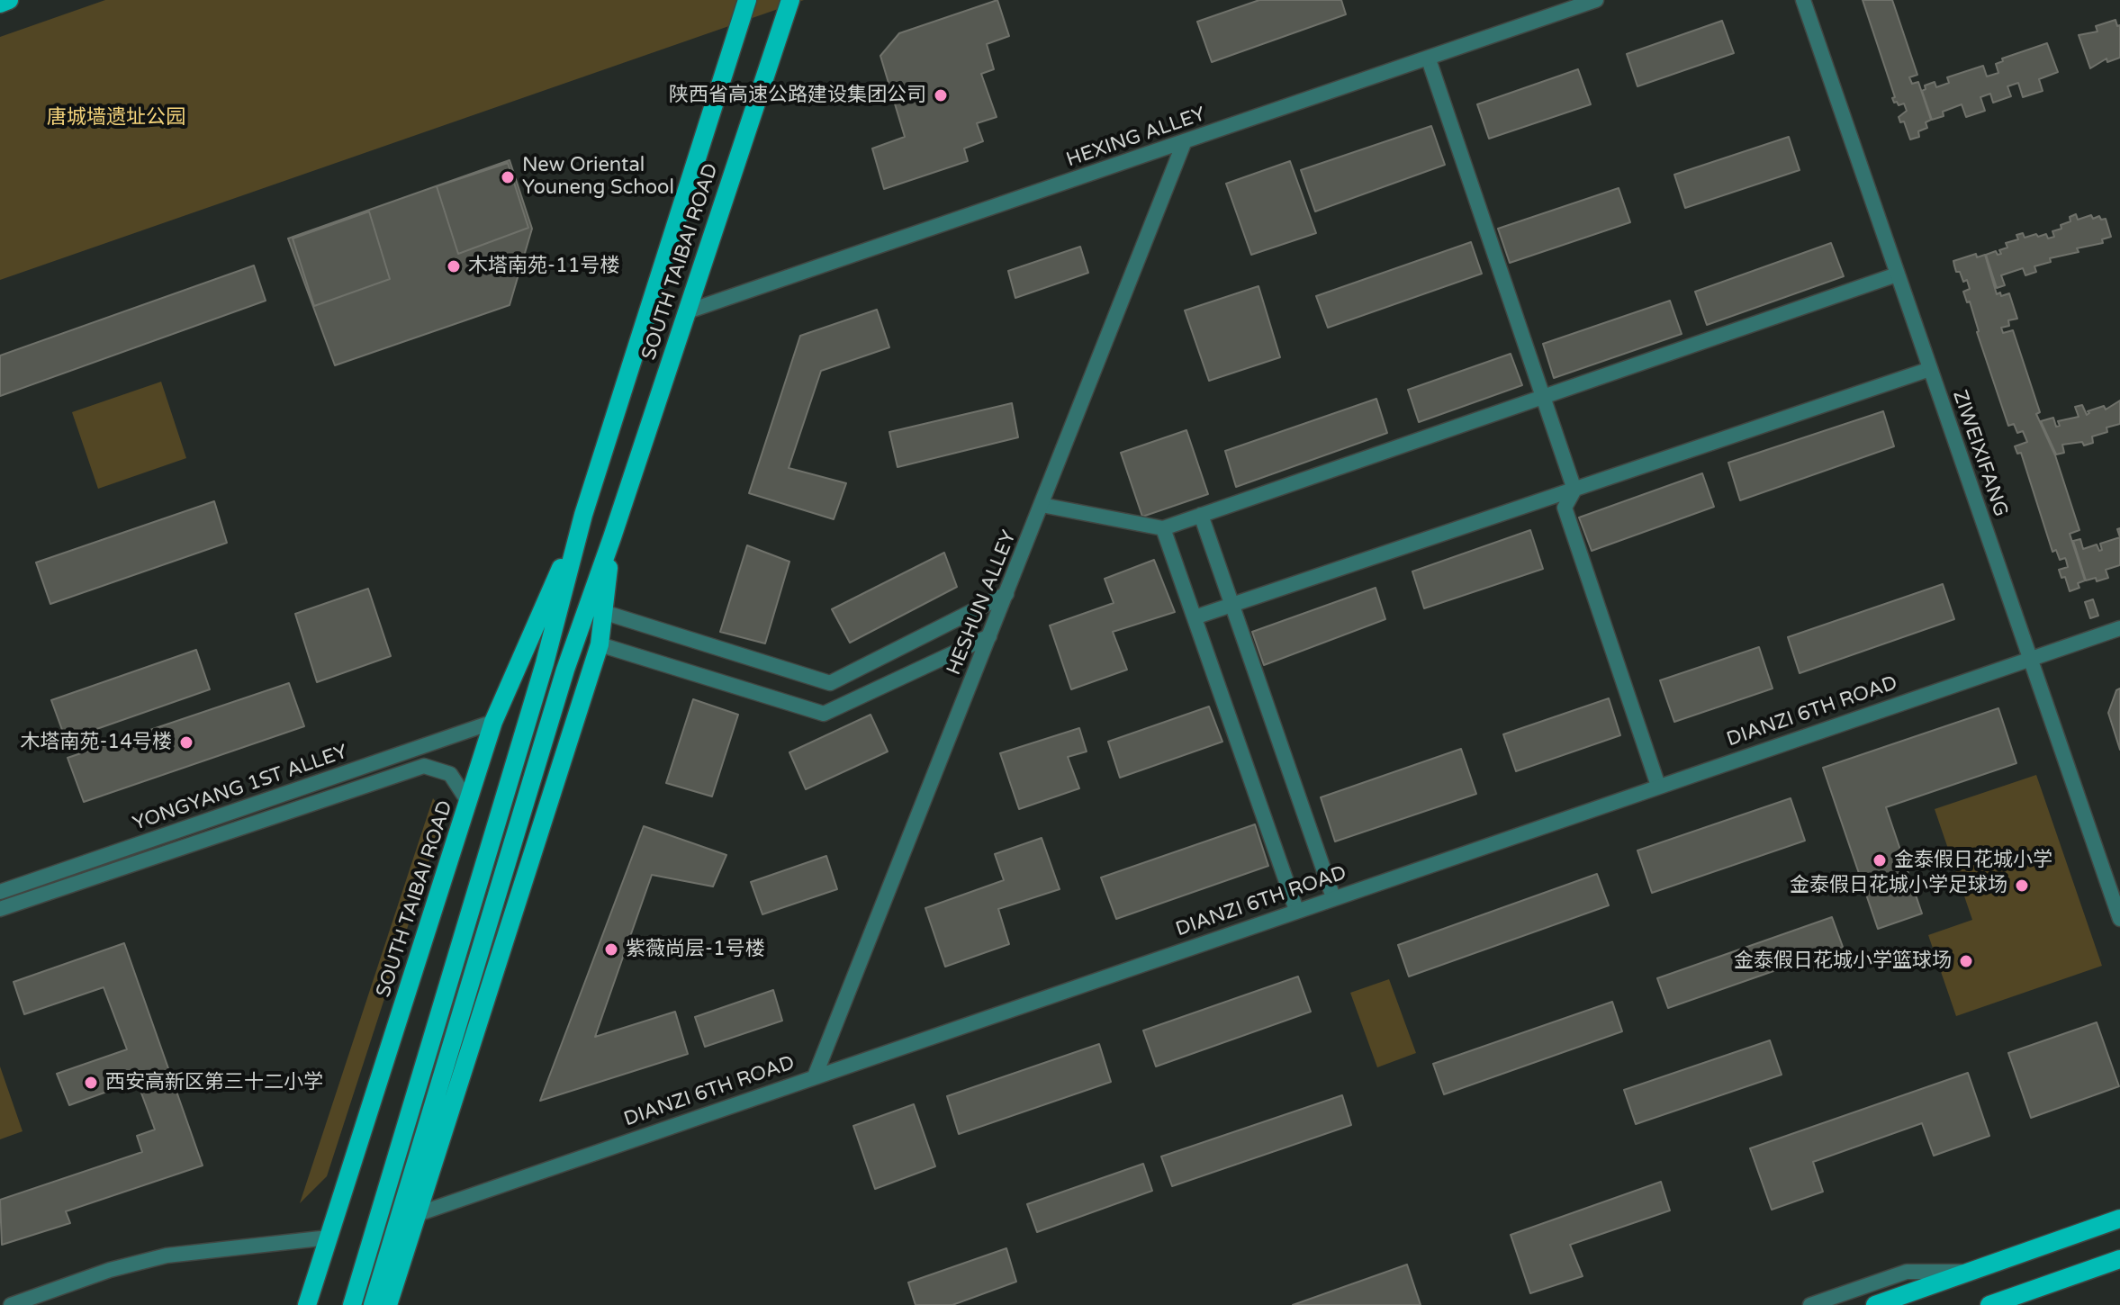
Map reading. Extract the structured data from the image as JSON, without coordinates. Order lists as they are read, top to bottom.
{
  "streets": {
    "main road": ["SOUTH TAIBAI ROAD"],
    "street": [
      "HEXING ALLEY",
      "ZIWEIXIFANG",
      "HESHUN ALLEY",
      "DIANZI 6TH ROAD",
      "YONGYANG 1ST ALLEY"
    ]
  },
  "crossings": [
    ["HEXING ALLEY", "SOUTH TAIBAI ROAD"],
    ["HEXING ALLEY", "HESHUN ALLEY"],
    ["SOUTH TAIBAI ROAD", "DIANZI 6TH ROAD"],
    ["SOUTH TAIBAI ROAD", "YONGYANG 1ST ALLEY"],
    ["ZIWEIXIFANG", "DIANZI 6TH ROAD"],
    ["HESHUN ALLEY", "DIANZI 6TH ROAD"]
  ],
  "parks": ["唐城墙遗址公园"],
  "places": [
    "陕西省高速公路建设集团公司",
    "New Oriental Youneng School",
    "木塔南苑-11号楼",
    "木塔南苑-14号楼",
    "金泰假日花城小学",
    "金泰假日花城小学足球场",
    "紫薇尚层-1号楼",
    "金泰假日花城小学篮球场",
    "西安高新区第三十二小学"
  ]
}
